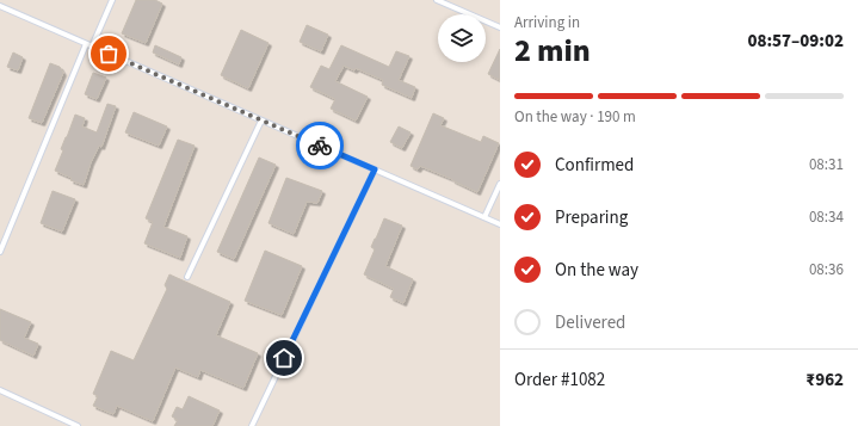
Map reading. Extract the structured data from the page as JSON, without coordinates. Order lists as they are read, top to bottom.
{
  "page": {
    "heading": ["2 min", "Arriving in", "08:57–09:02"],
    "panel": ["Order #1082", "₹962"],
    "bar": "On the way · 190 m",
    "list": [
      ["Confirmed", "08:31"],
      ["Preparing", "08:34"],
      ["On the way", "08:36"],
      "Delivered"
    ]
  }
}
